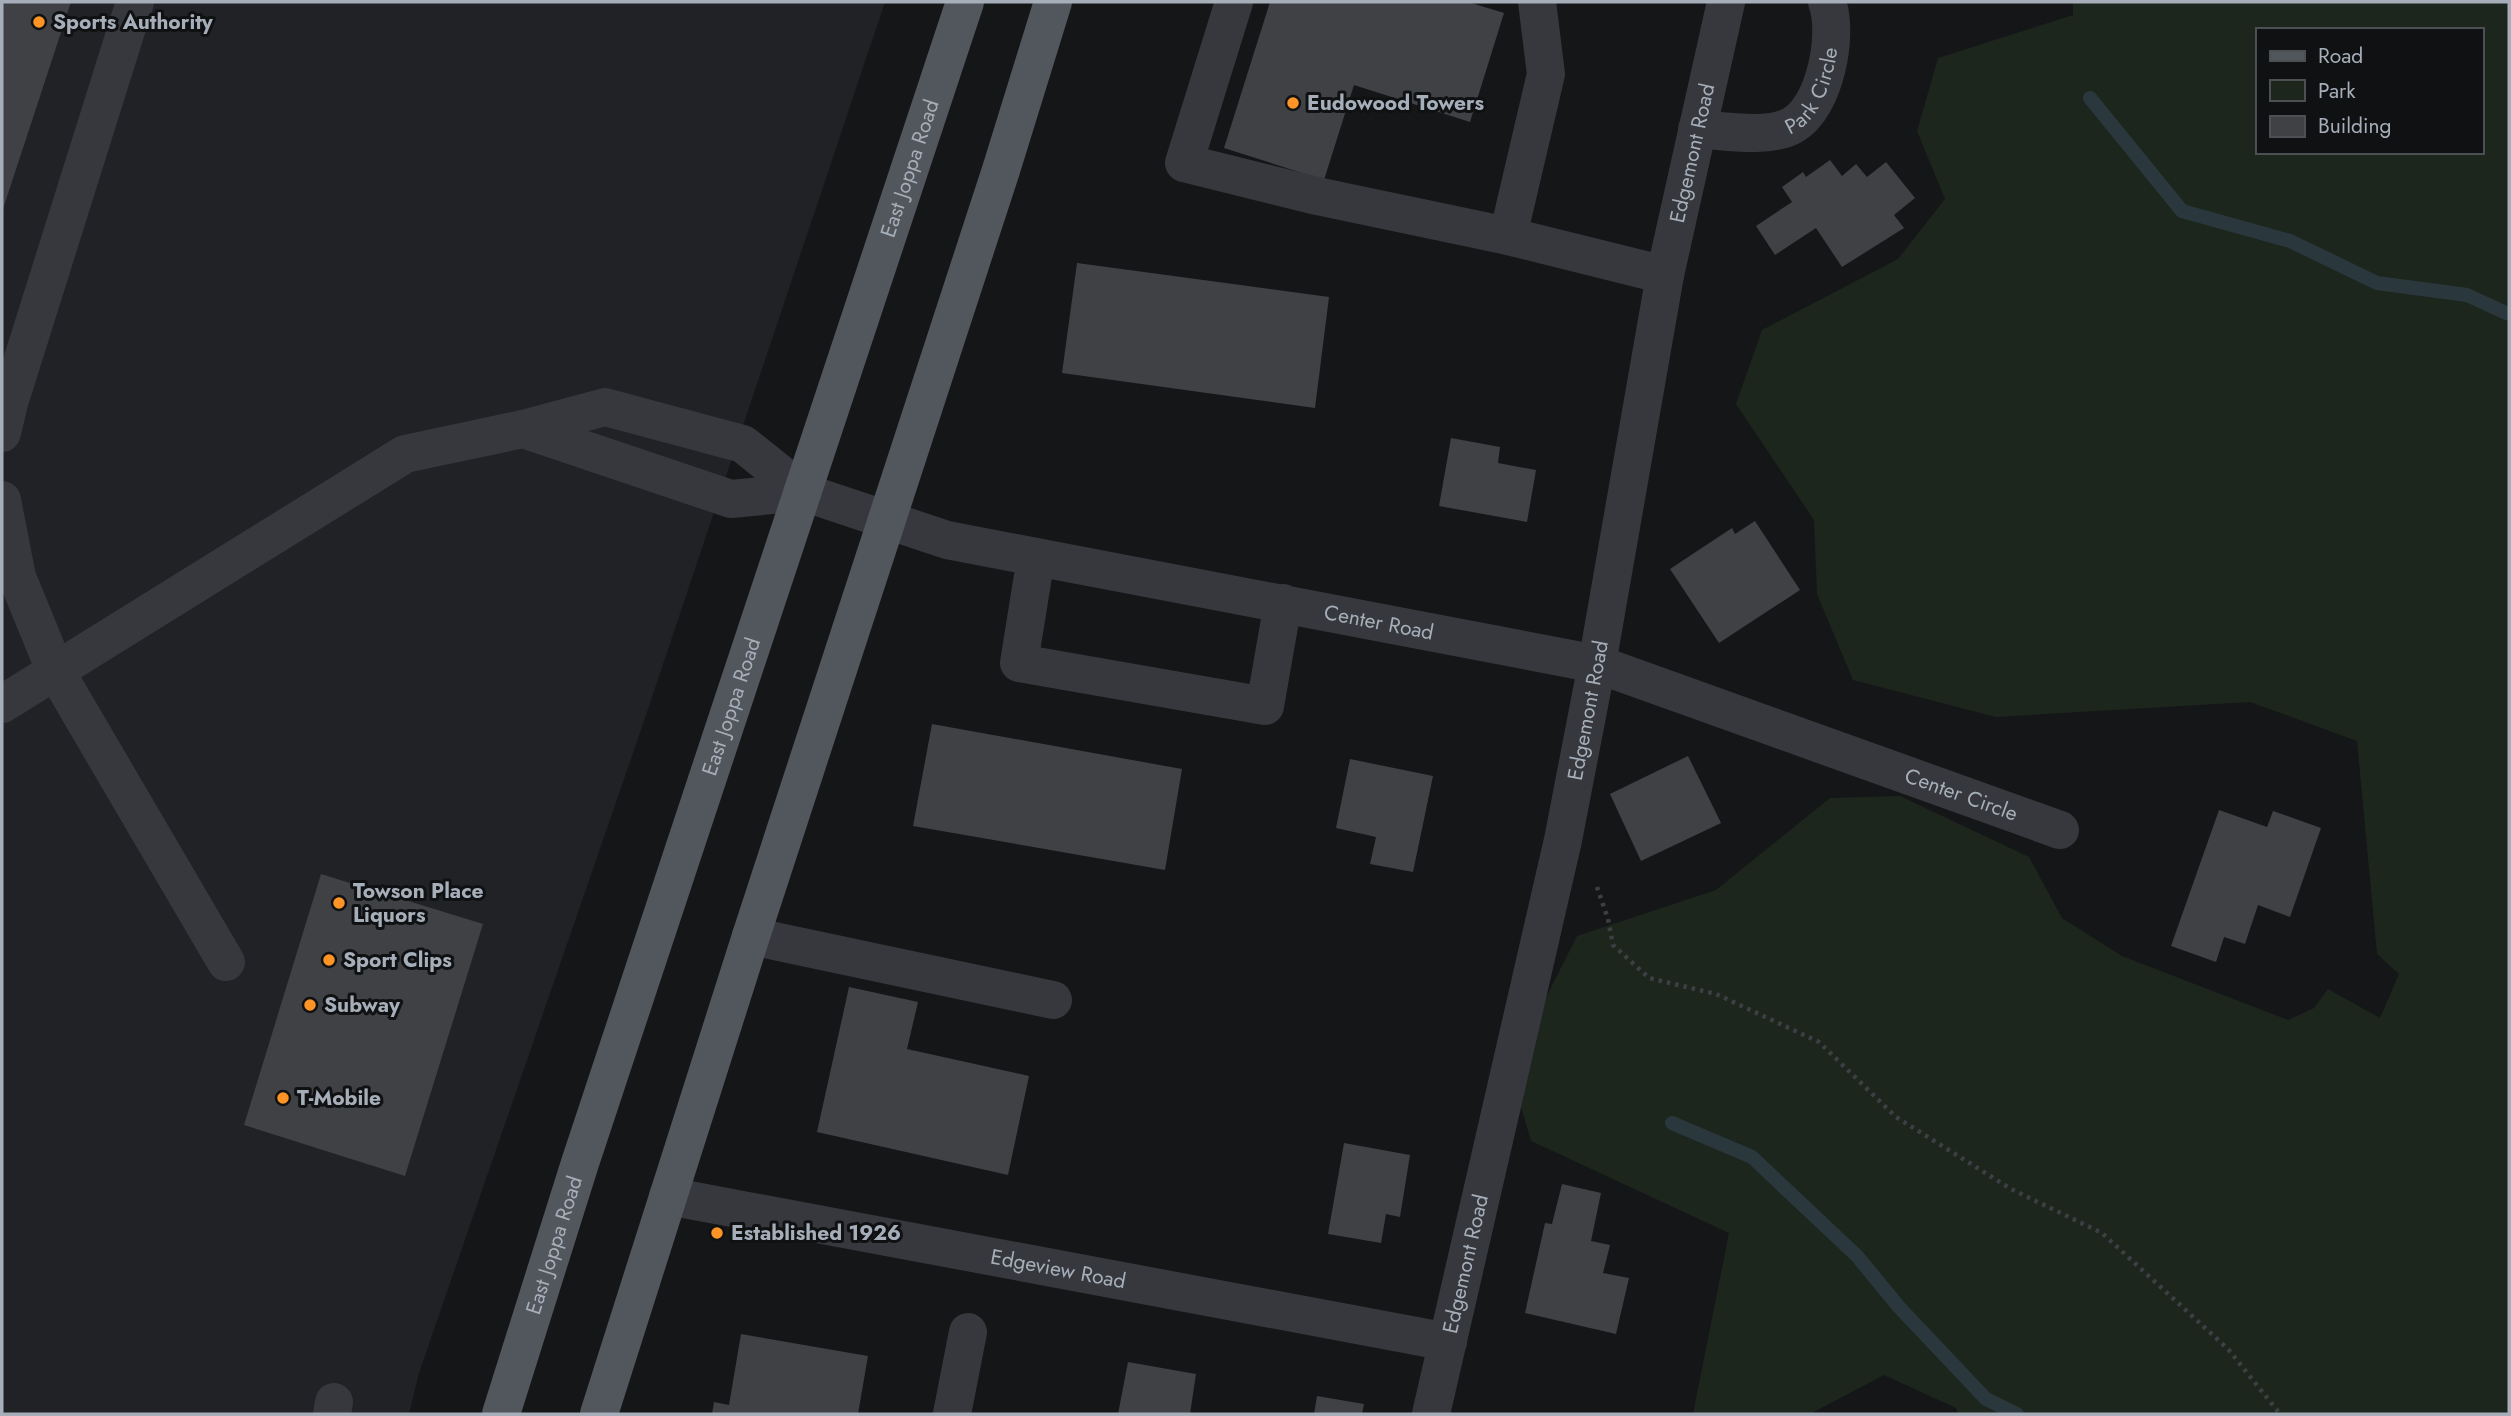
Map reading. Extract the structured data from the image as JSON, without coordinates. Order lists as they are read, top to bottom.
{
  "streets": {
    "main road": ["East Joppa Road"],
    "street": [
      "Park Circle",
      "Edgemont Road",
      "Center Road",
      "Center Circle",
      "Edgeview Road"
    ]
  },
  "crossings": [
    ["Park Circle", "Edgemont Road"],
    ["Edgemont Road", "Center Road"],
    ["Edgemont Road", "Edgeview Road"],
    ["East Joppa Road", "Center Road"],
    ["Center Road", "Center Circle"]
  ],
  "places": [
    "Sports Authority",
    "Eudowood Towers",
    "Towson Place Liquors",
    "Sport Clips",
    "Subway",
    "T-Mobile",
    "Established 1926"
  ],
  "legend": ["Road", "Park", "Building"]
}
